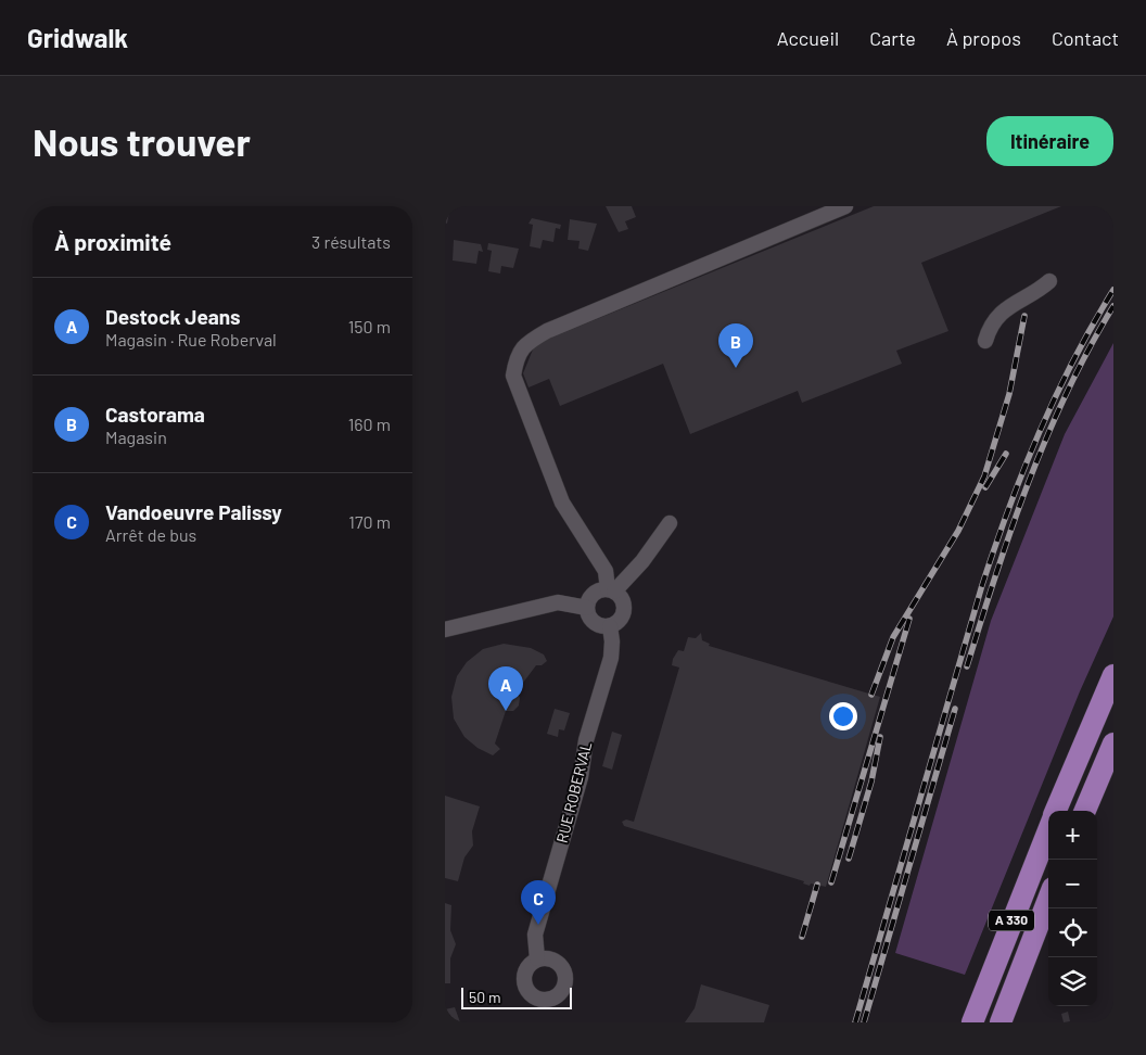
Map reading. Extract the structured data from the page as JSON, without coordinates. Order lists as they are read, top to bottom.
{
  "streets": {
    "highway": ["A 330"],
    "street": ["RUE ROBERVAL"]
  },
  "scale_bar": "50 m",
  "page": {
    "header": "Gridwalk",
    "nav": [
      "Accueil",
      "Carte",
      "À propos",
      "Contact"
    ],
    "buttons": "Itinéraire",
    "title": "Nous trouver",
    "heading": ["À proximité", "3 résultats"],
    "list": [
      {
        "mark": "A",
        "name": "Destock Jeans",
        "note": "Magasin · Rue Roberval",
        "value": "150 m"
      },
      {
        "mark": "B",
        "name": "Castorama",
        "note": "Magasin",
        "value": "160 m"
      },
      {
        "mark": "C",
        "name": "Vandoeuvre Palissy",
        "note": "Arrêt de bus",
        "value": "170 m"
      }
    ],
    "pins": ["B", "A", "C"],
    "map_buttons": ["+", "−"],
    "scale": "50 m"
  }
}
